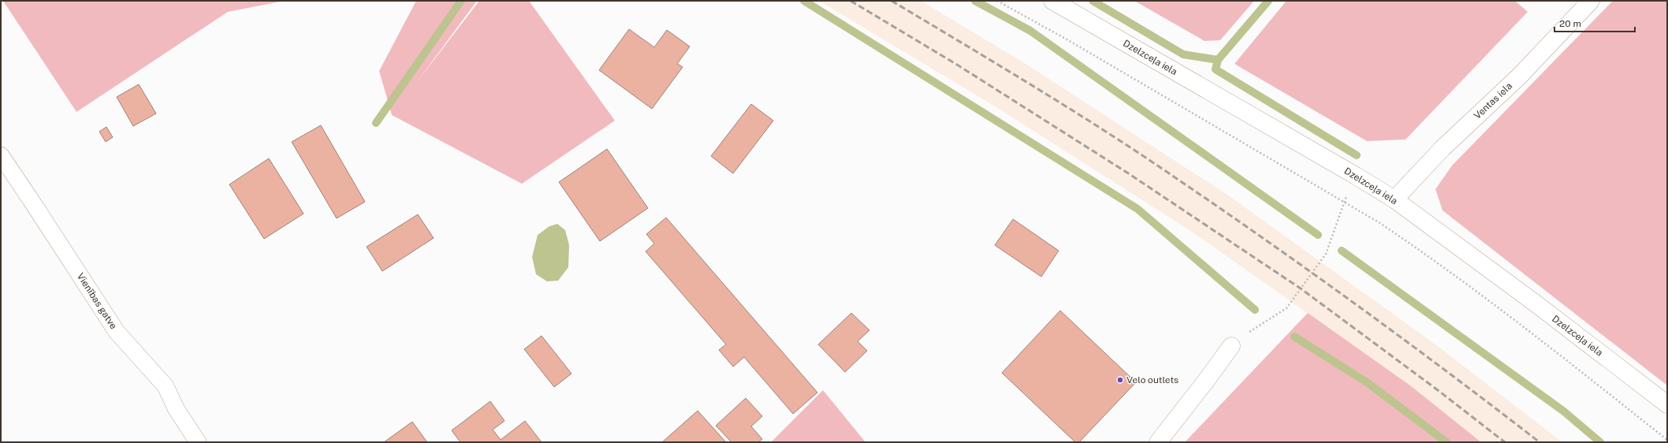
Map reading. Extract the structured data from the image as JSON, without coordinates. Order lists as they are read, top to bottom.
{
  "streets": {
    "street": ["Dzelzceļa iela", "Ventas iela"],
    "lane": ["Vienības gatve"]
  },
  "crossings": [
    ["Dzelzceļa iela", "Ventas iela"]
  ],
  "places": ["Velo outlets"],
  "scale_bar": "20 m"
}
